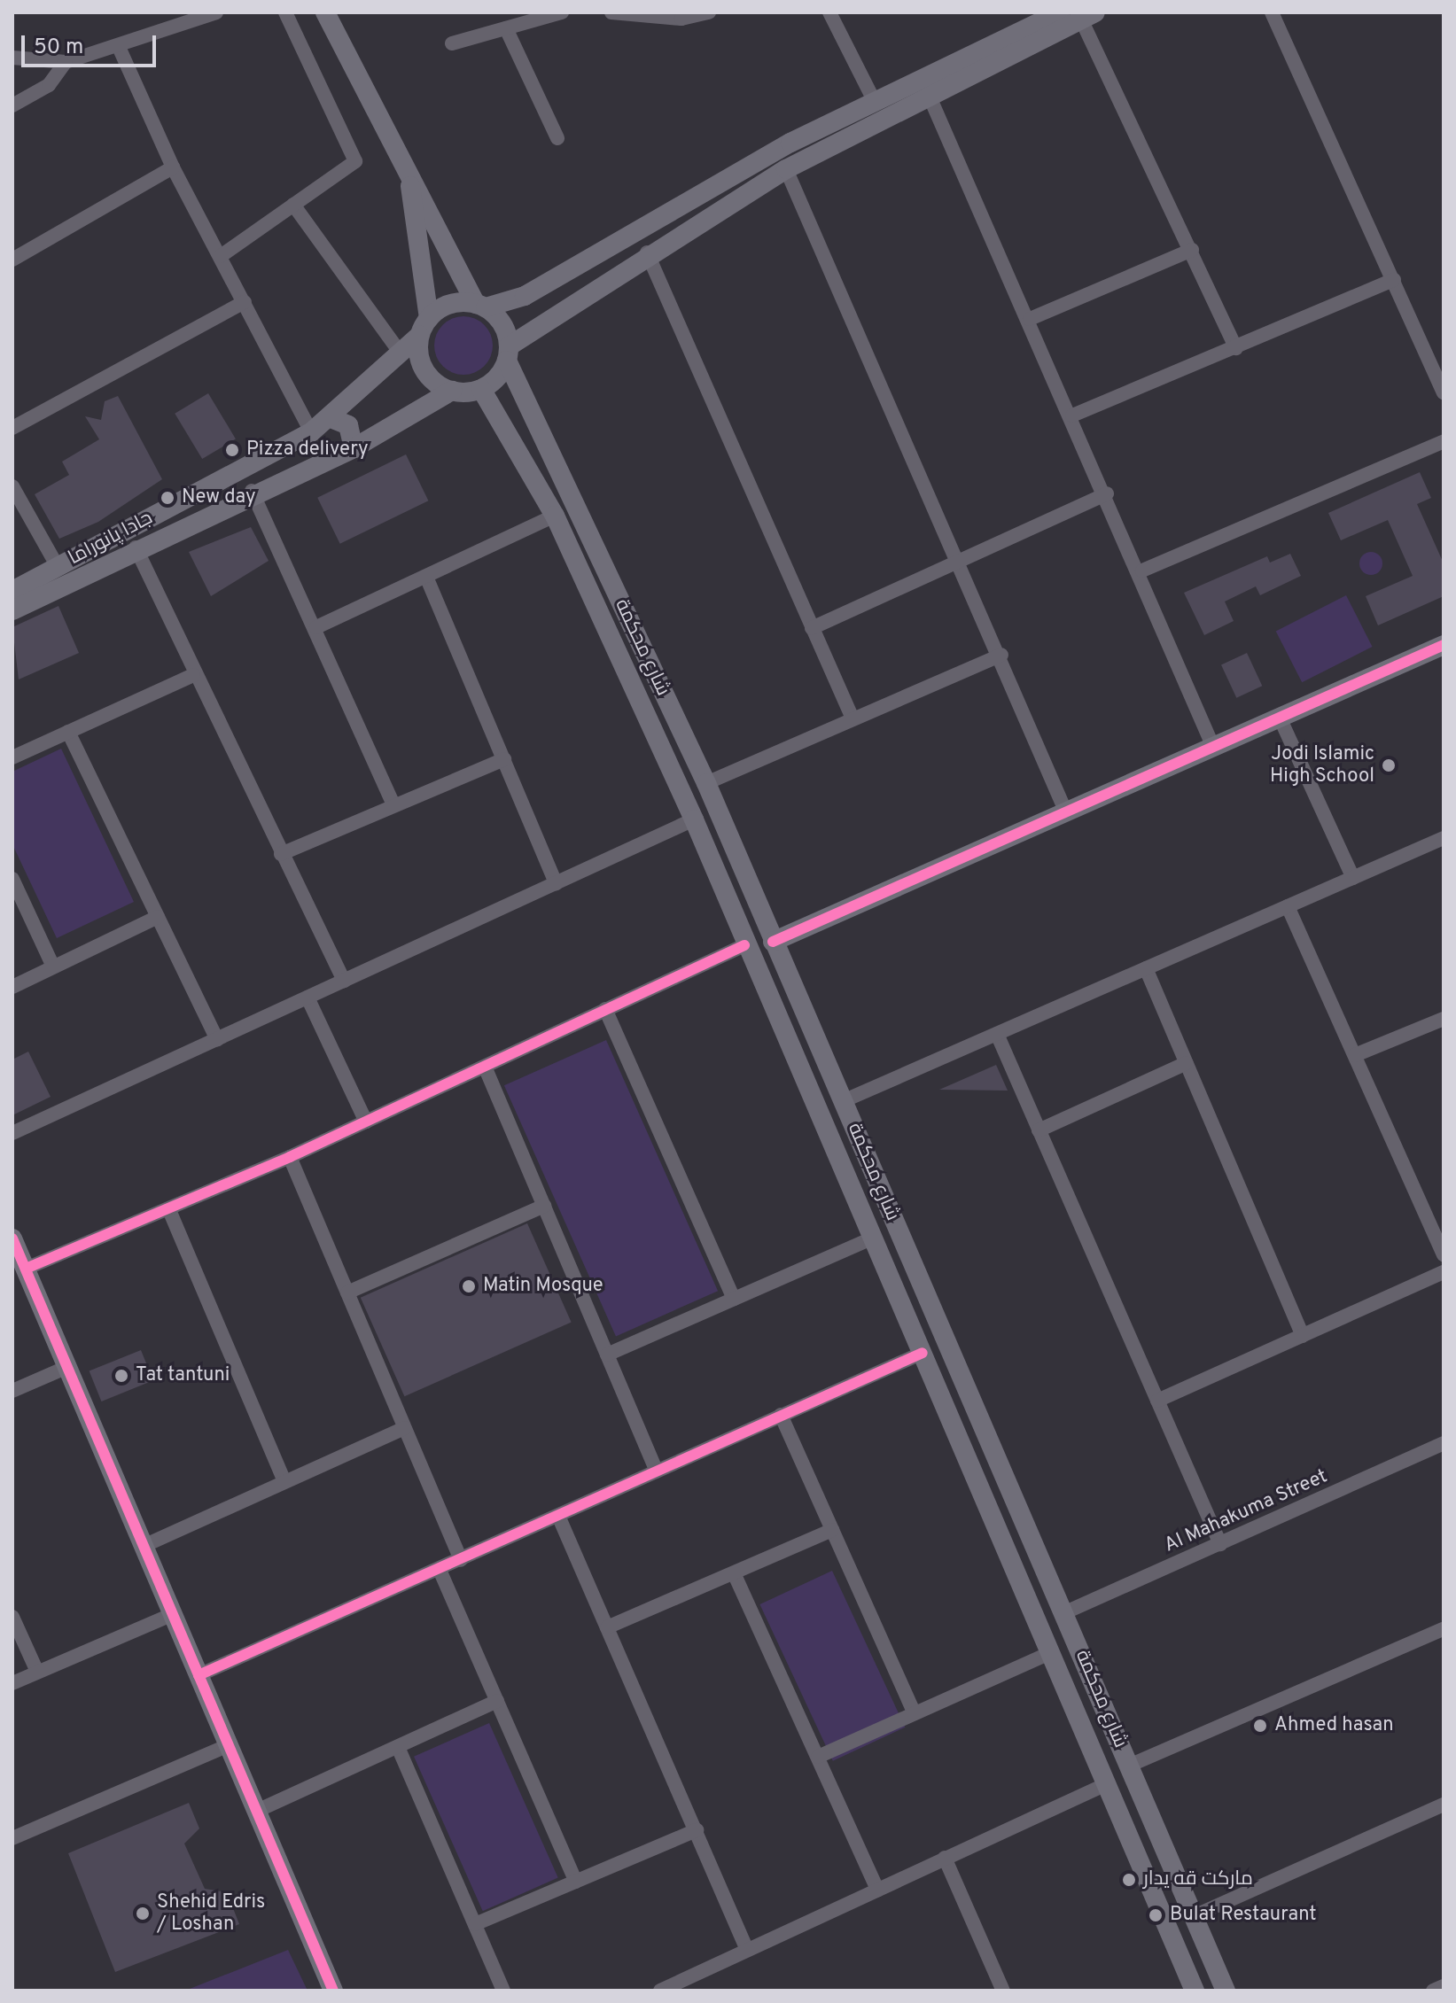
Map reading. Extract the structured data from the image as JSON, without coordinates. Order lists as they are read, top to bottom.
{
  "streets": {
    "main road": ["جادا پانوراما", "شارع محكمة"],
    "street": ["Al Mahakuma Street"]
  },
  "crossings": [
    ["جادا پانوراما", "شارع محكمة"],
    ["شارع محكمة", "Al Mahakuma Street"]
  ],
  "places": [
    "Pizza delivery",
    "New day",
    "Jodi Islamic High School",
    "Matin Mosque",
    "Tat tantuni",
    "Ahmed hasan",
    "ماركت قه يدار",
    "Shehid Edris / Loshan",
    "Bulat Restaurant"
  ],
  "scale_bar": "50 m"
}
